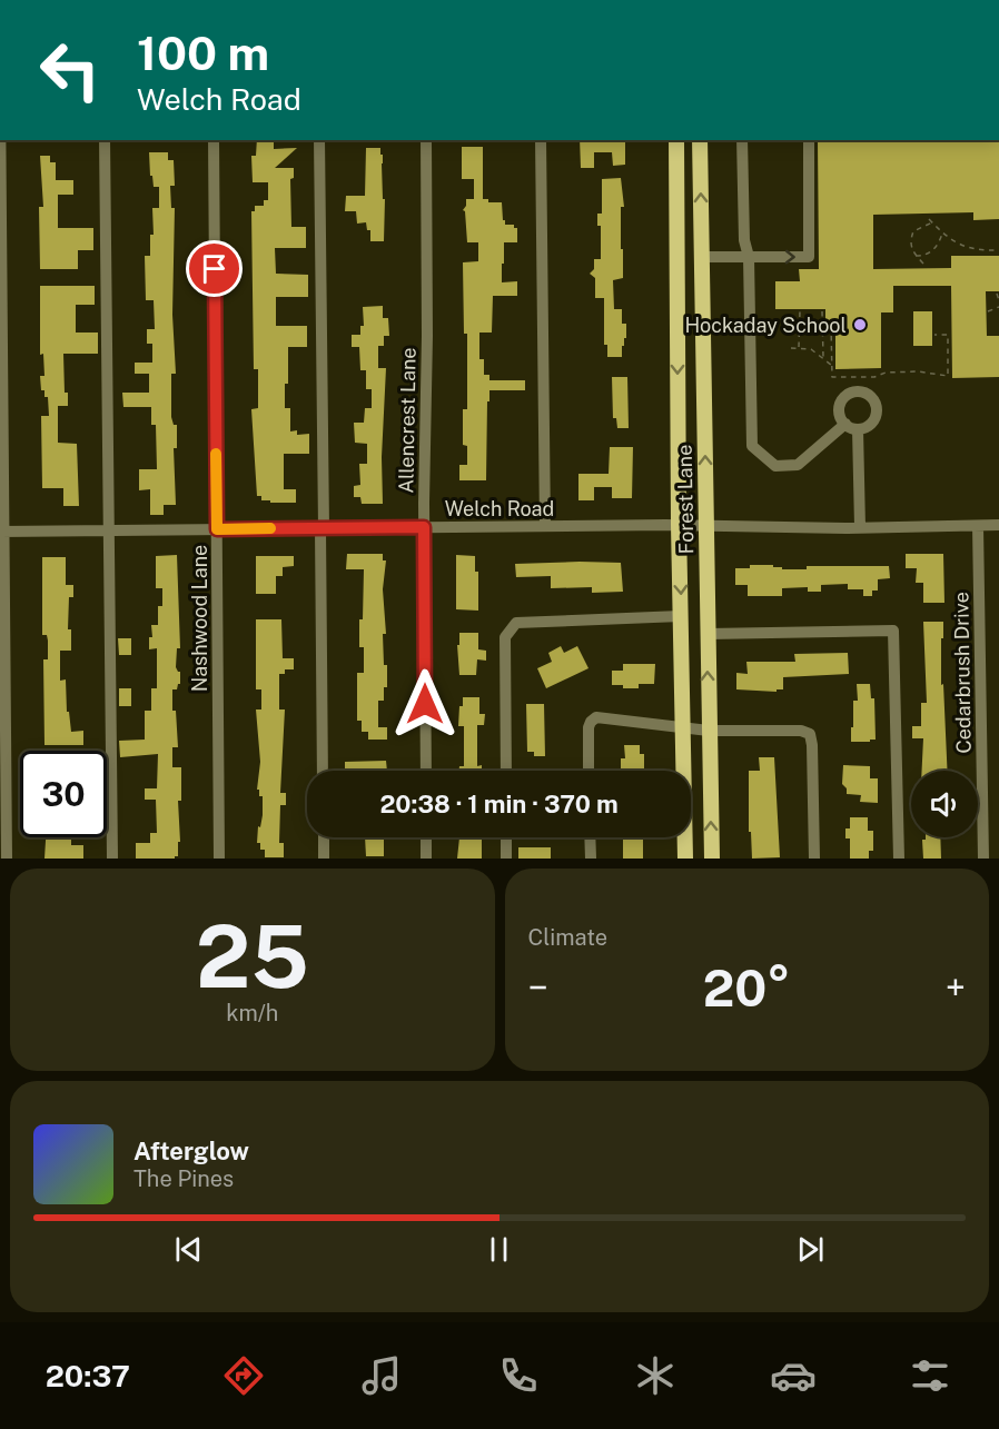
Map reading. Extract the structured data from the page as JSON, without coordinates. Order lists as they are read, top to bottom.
{
  "streets": {
    "main road": ["Forest Lane"],
    "street": [
      "Allencrest Lane",
      "Welch Road",
      "Nashwood Lane",
      "Cedarbrush Drive"
    ]
  },
  "crossings": [
    ["Allencrest Lane", "Welch Road"],
    ["Forest Lane", "Welch Road"],
    ["Welch Road", "Nashwood Lane"],
    ["Welch Road", "Cedarbrush Drive"]
  ],
  "places": ["Hockaday School"],
  "page": {
    "turn": ["100 m", "Welch Road"],
    "limit": "30",
    "trip": "20:38 · 1 min · 370 m",
    "tile": [
      ["25", "km/h"],
      "Climate"
    ],
    "heat": ["−", "20°", "+"],
    "song": ["Afterglow", "The Pines"],
    "tabs": "20:37"
  }
}
